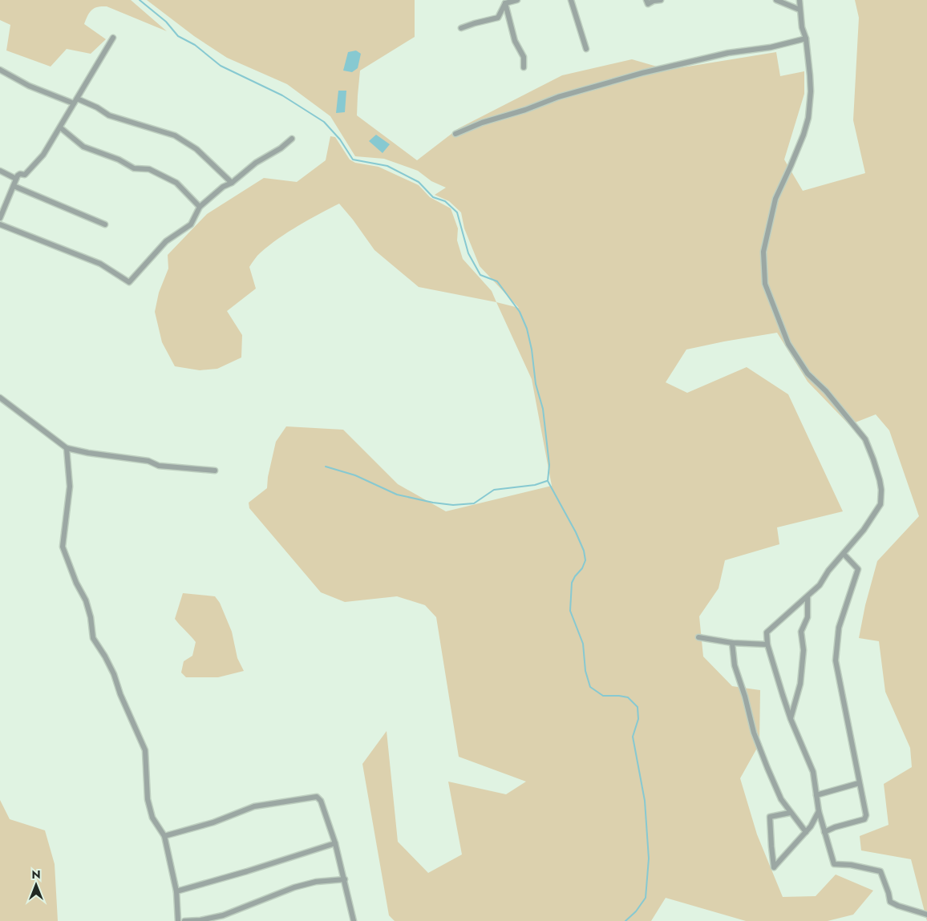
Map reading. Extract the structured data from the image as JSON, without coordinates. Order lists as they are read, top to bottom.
{
  "north": "top"
}
